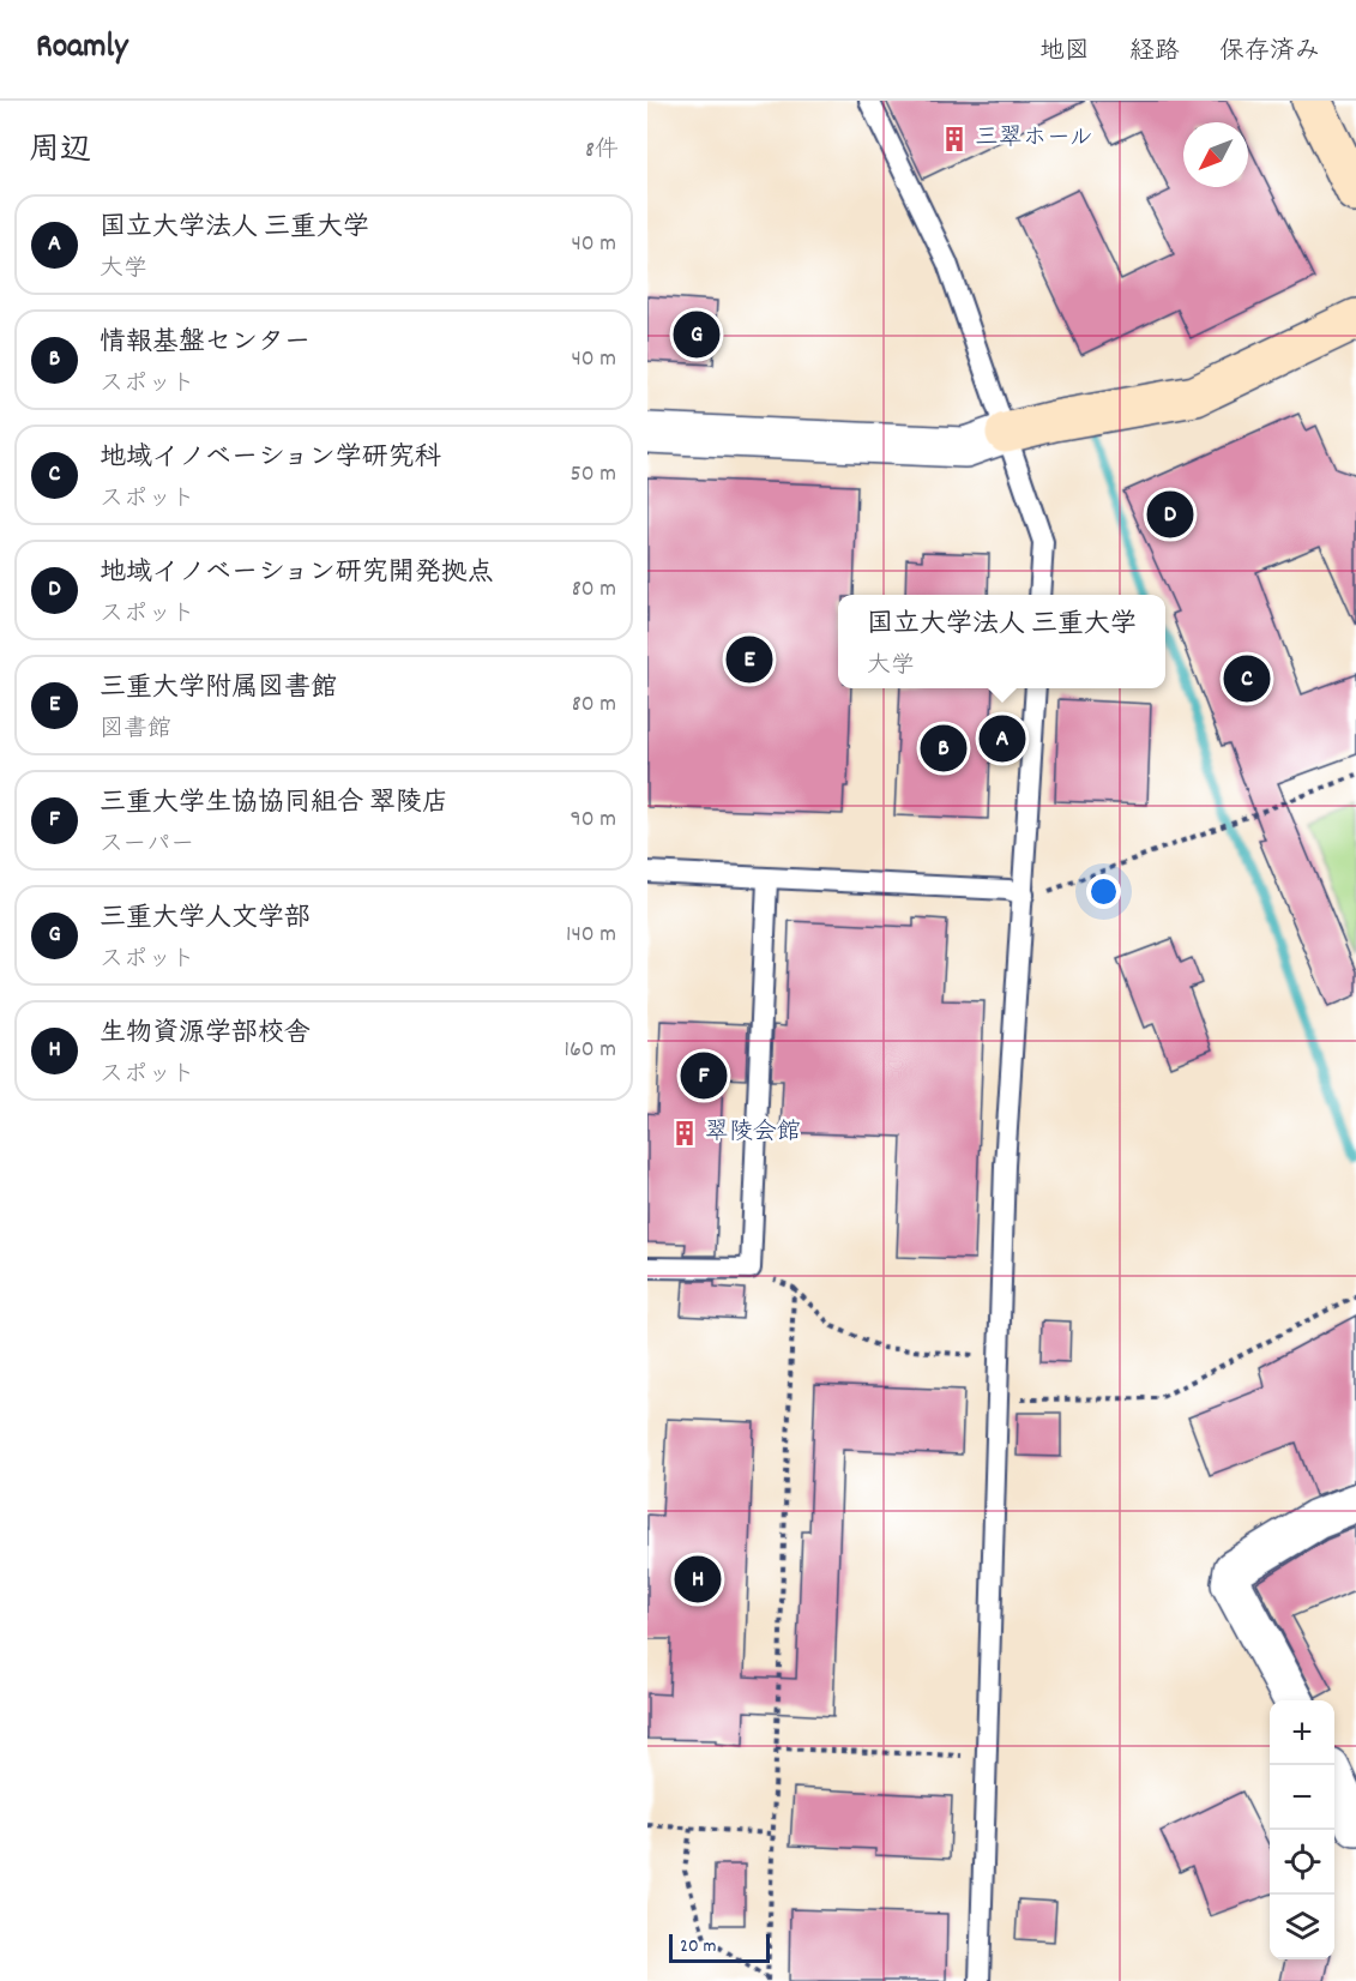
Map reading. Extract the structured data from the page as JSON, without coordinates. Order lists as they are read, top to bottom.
{
  "places": {
    "building": ["三翠ホール", "翠陵会館"]
  },
  "scale_bar": "20 m",
  "north": "bottom left",
  "page": {
    "header": "Roamly",
    "nav": ["地図", "経路", "保存済み"],
    "heading": ["周辺", "8件"],
    "list": [
      {
        "mark": "A",
        "name": "国立大学法人 三重大学",
        "note": "大学",
        "value": "40 m"
      },
      {
        "mark": "B",
        "name": "情報基盤センター",
        "note": "スポット",
        "value": "40 m"
      },
      {
        "mark": "C",
        "name": "地域イノベーション学研究科",
        "note": "スポット",
        "value": "50 m"
      },
      {
        "mark": "D",
        "name": "地域イノベーション研究開発拠点",
        "note": "スポット",
        "value": "80 m"
      },
      {
        "mark": "E",
        "name": "三重大学附属図書館",
        "note": "図書館",
        "value": "80 m"
      },
      {
        "mark": "F",
        "name": "三重大学生協協同組合 翠陵店",
        "note": "スーパー",
        "value": "90 m"
      },
      {
        "mark": "G",
        "name": "三重大学人文学部",
        "note": "スポット",
        "value": "140 m"
      },
      {
        "mark": "H",
        "name": "生物資源学部校舎",
        "note": "スポット",
        "value": "160 m"
      }
    ],
    "pins": [
      "G",
      "D",
      "E",
      "C",
      "A",
      "B",
      "F",
      "H"
    ],
    "popup": ["国立大学法人 三重大学", "大学"],
    "map_buttons": ["+", "−"],
    "scale": "20 m"
  }
}
